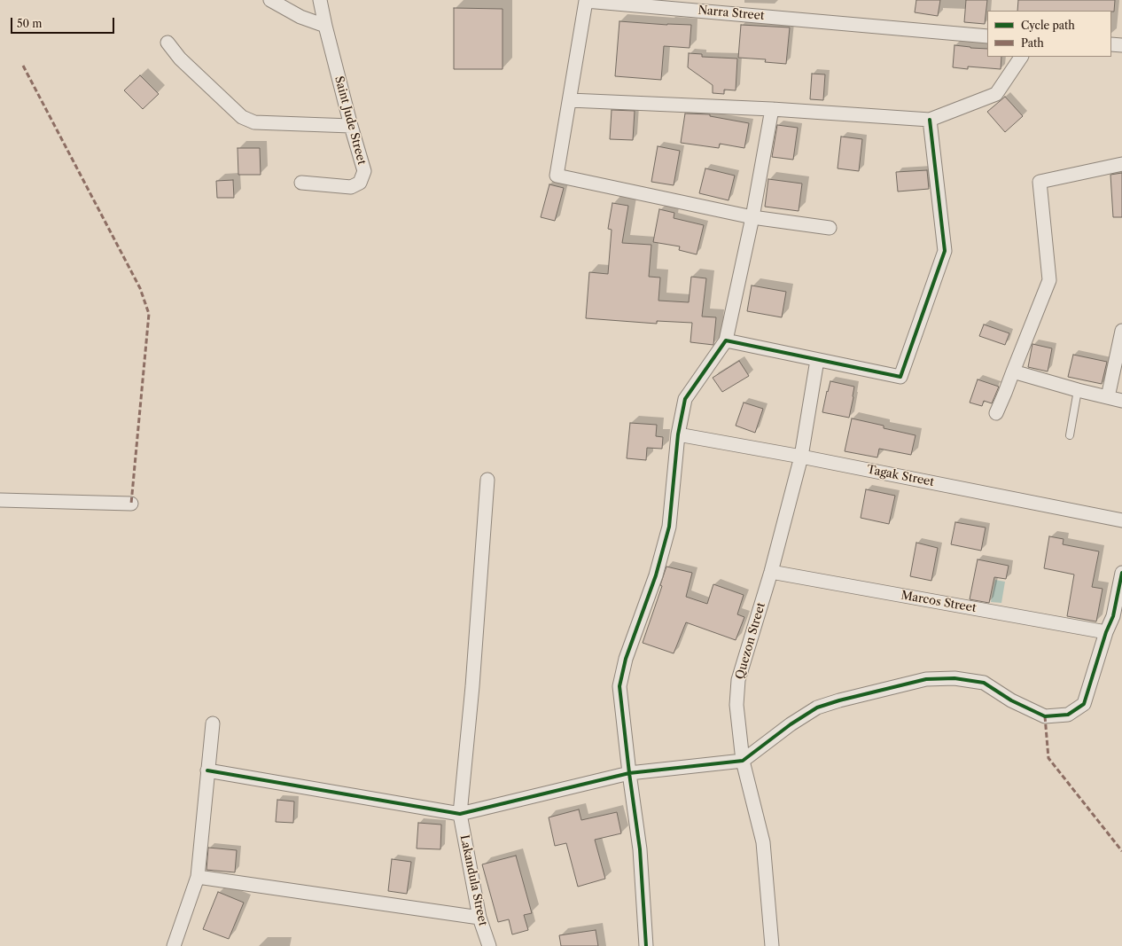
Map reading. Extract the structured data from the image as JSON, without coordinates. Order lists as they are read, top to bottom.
{
  "streets": {
    "street": [
      "Narra Street",
      "Saint Jude Street",
      "Tagak Street",
      "Marcos Street",
      "Quezon Street",
      "Lakandula Street"
    ]
  },
  "crossings": [
    ["Tagak Street", "Quezon Street"],
    ["Marcos Street", "Quezon Street"]
  ],
  "legend": ["Cycle path", "Path"],
  "scale_bar": "50 m"
}
